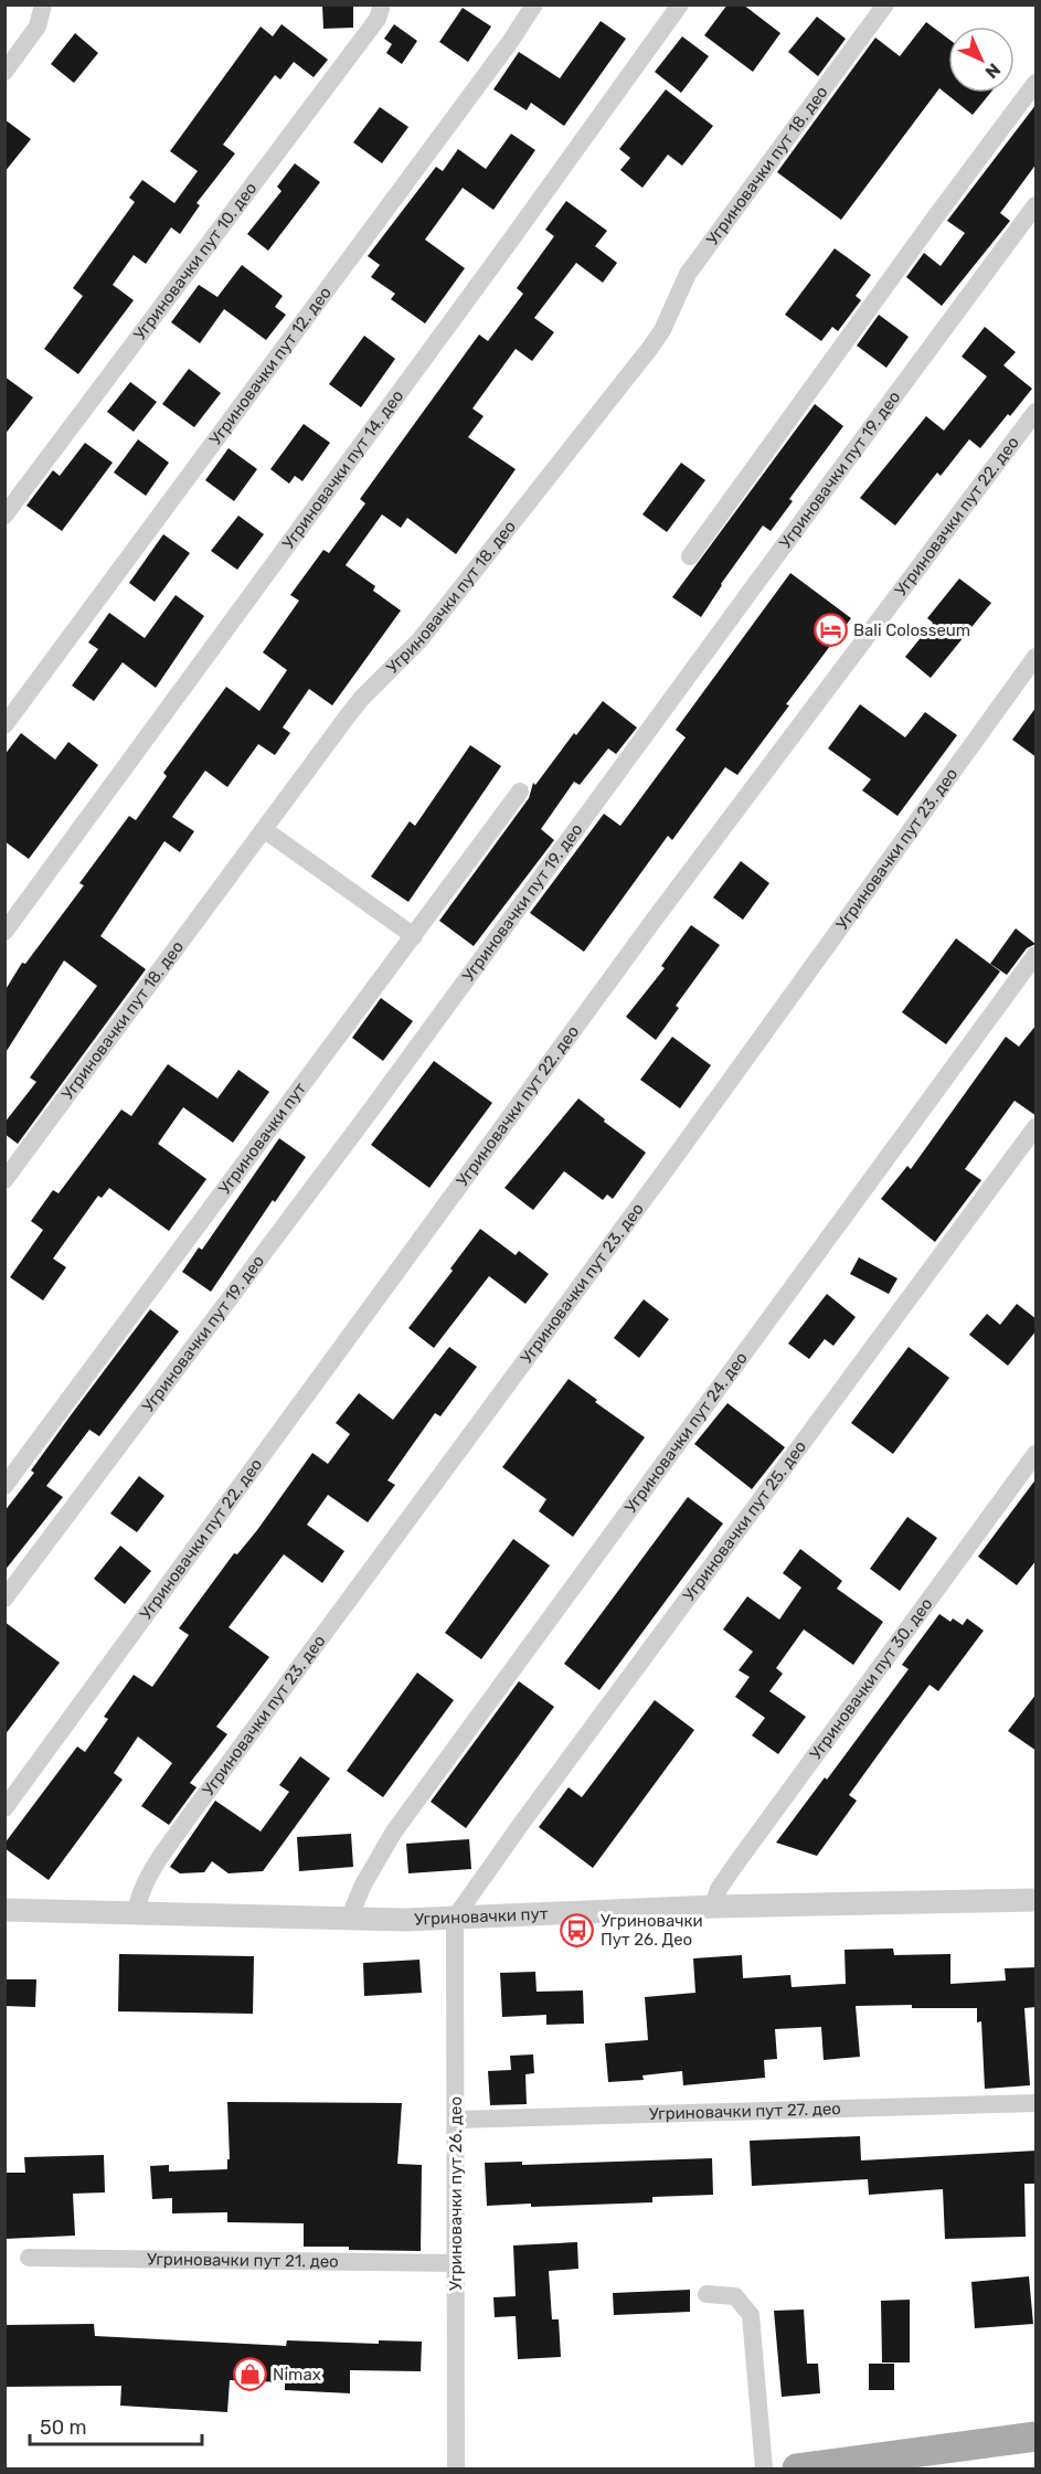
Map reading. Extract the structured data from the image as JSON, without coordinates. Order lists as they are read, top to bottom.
{
  "streets": {
    "street": [
      "Угриновачки пут 18. део",
      "Угриновачки пут 10. део",
      "Угриновачки пут 12. део",
      "Угриновачки пут 14. део",
      "Угриновачки пут 19. део",
      "Угриновачки пут 22. део",
      "Угриновачки пут 23. део",
      "Угриновачки пут",
      "Угриновачки пут 24. део",
      "Угриновачки пут 25. део",
      "Угриновачки пут 30. део",
      "Угриновачки пут 27. део",
      "Угриновачки пут 26. део",
      "Угриновачки пут 21. део"
    ]
  },
  "crossings": [
    ["Угриновачки пут 23. део", "Угриновачки пут"],
    ["Угриновачки пут", "Угриновачки пут 24. део"],
    ["Угриновачки пут", "Угриновачки пут 25. део"],
    ["Угриновачки пут", "Угриновачки пут 30. део"],
    ["Угриновачки пут", "Угриновачки пут 26. део"],
    ["Угриновачки пут 25. део", "Угриновачки пут 26. део"],
    ["Угриновачки пут 27. део", "Угриновачки пут 26. део"],
    ["Угриновачки пут 26. део", "Угриновачки пут 21. део"]
  ],
  "places": {
    "hotel": ["Bali Colosseum"],
    "bus stop": ["Угриновачки Пут 26. Део"],
    "shop": ["Nimax"]
  },
  "scale_bar": "50 m",
  "north": "bottom right"
}
